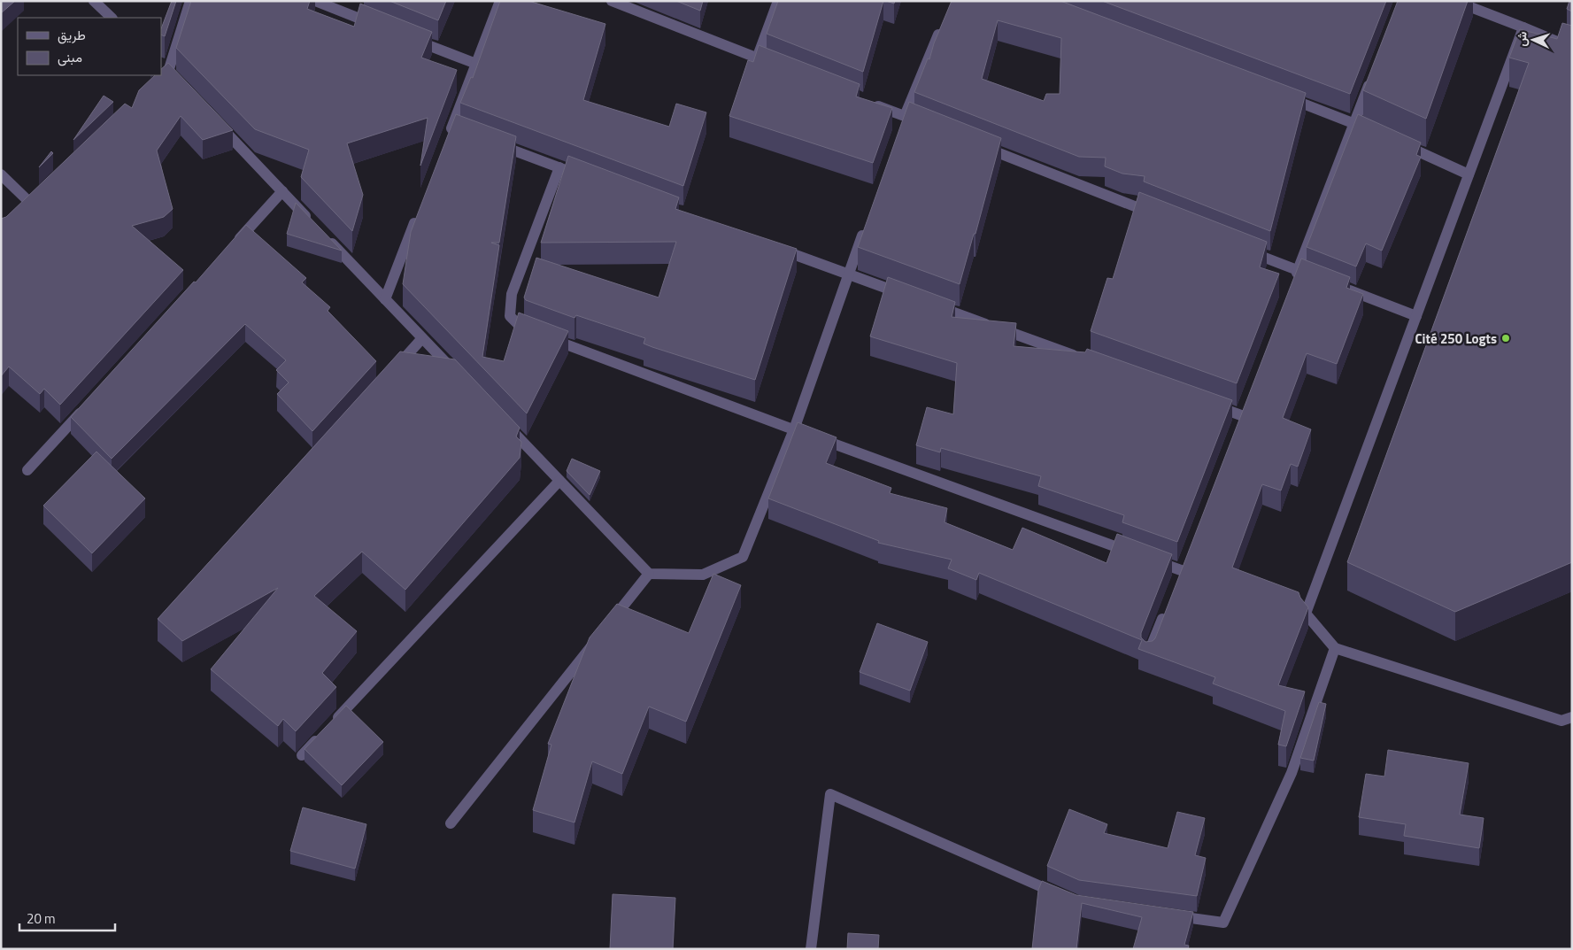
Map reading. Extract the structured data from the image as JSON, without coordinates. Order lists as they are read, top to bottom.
{
  "places": ["Cité 250 Logts"],
  "legend": ["طريق", "مبنى"],
  "scale_bar": "20 m",
  "north": "left"
}
